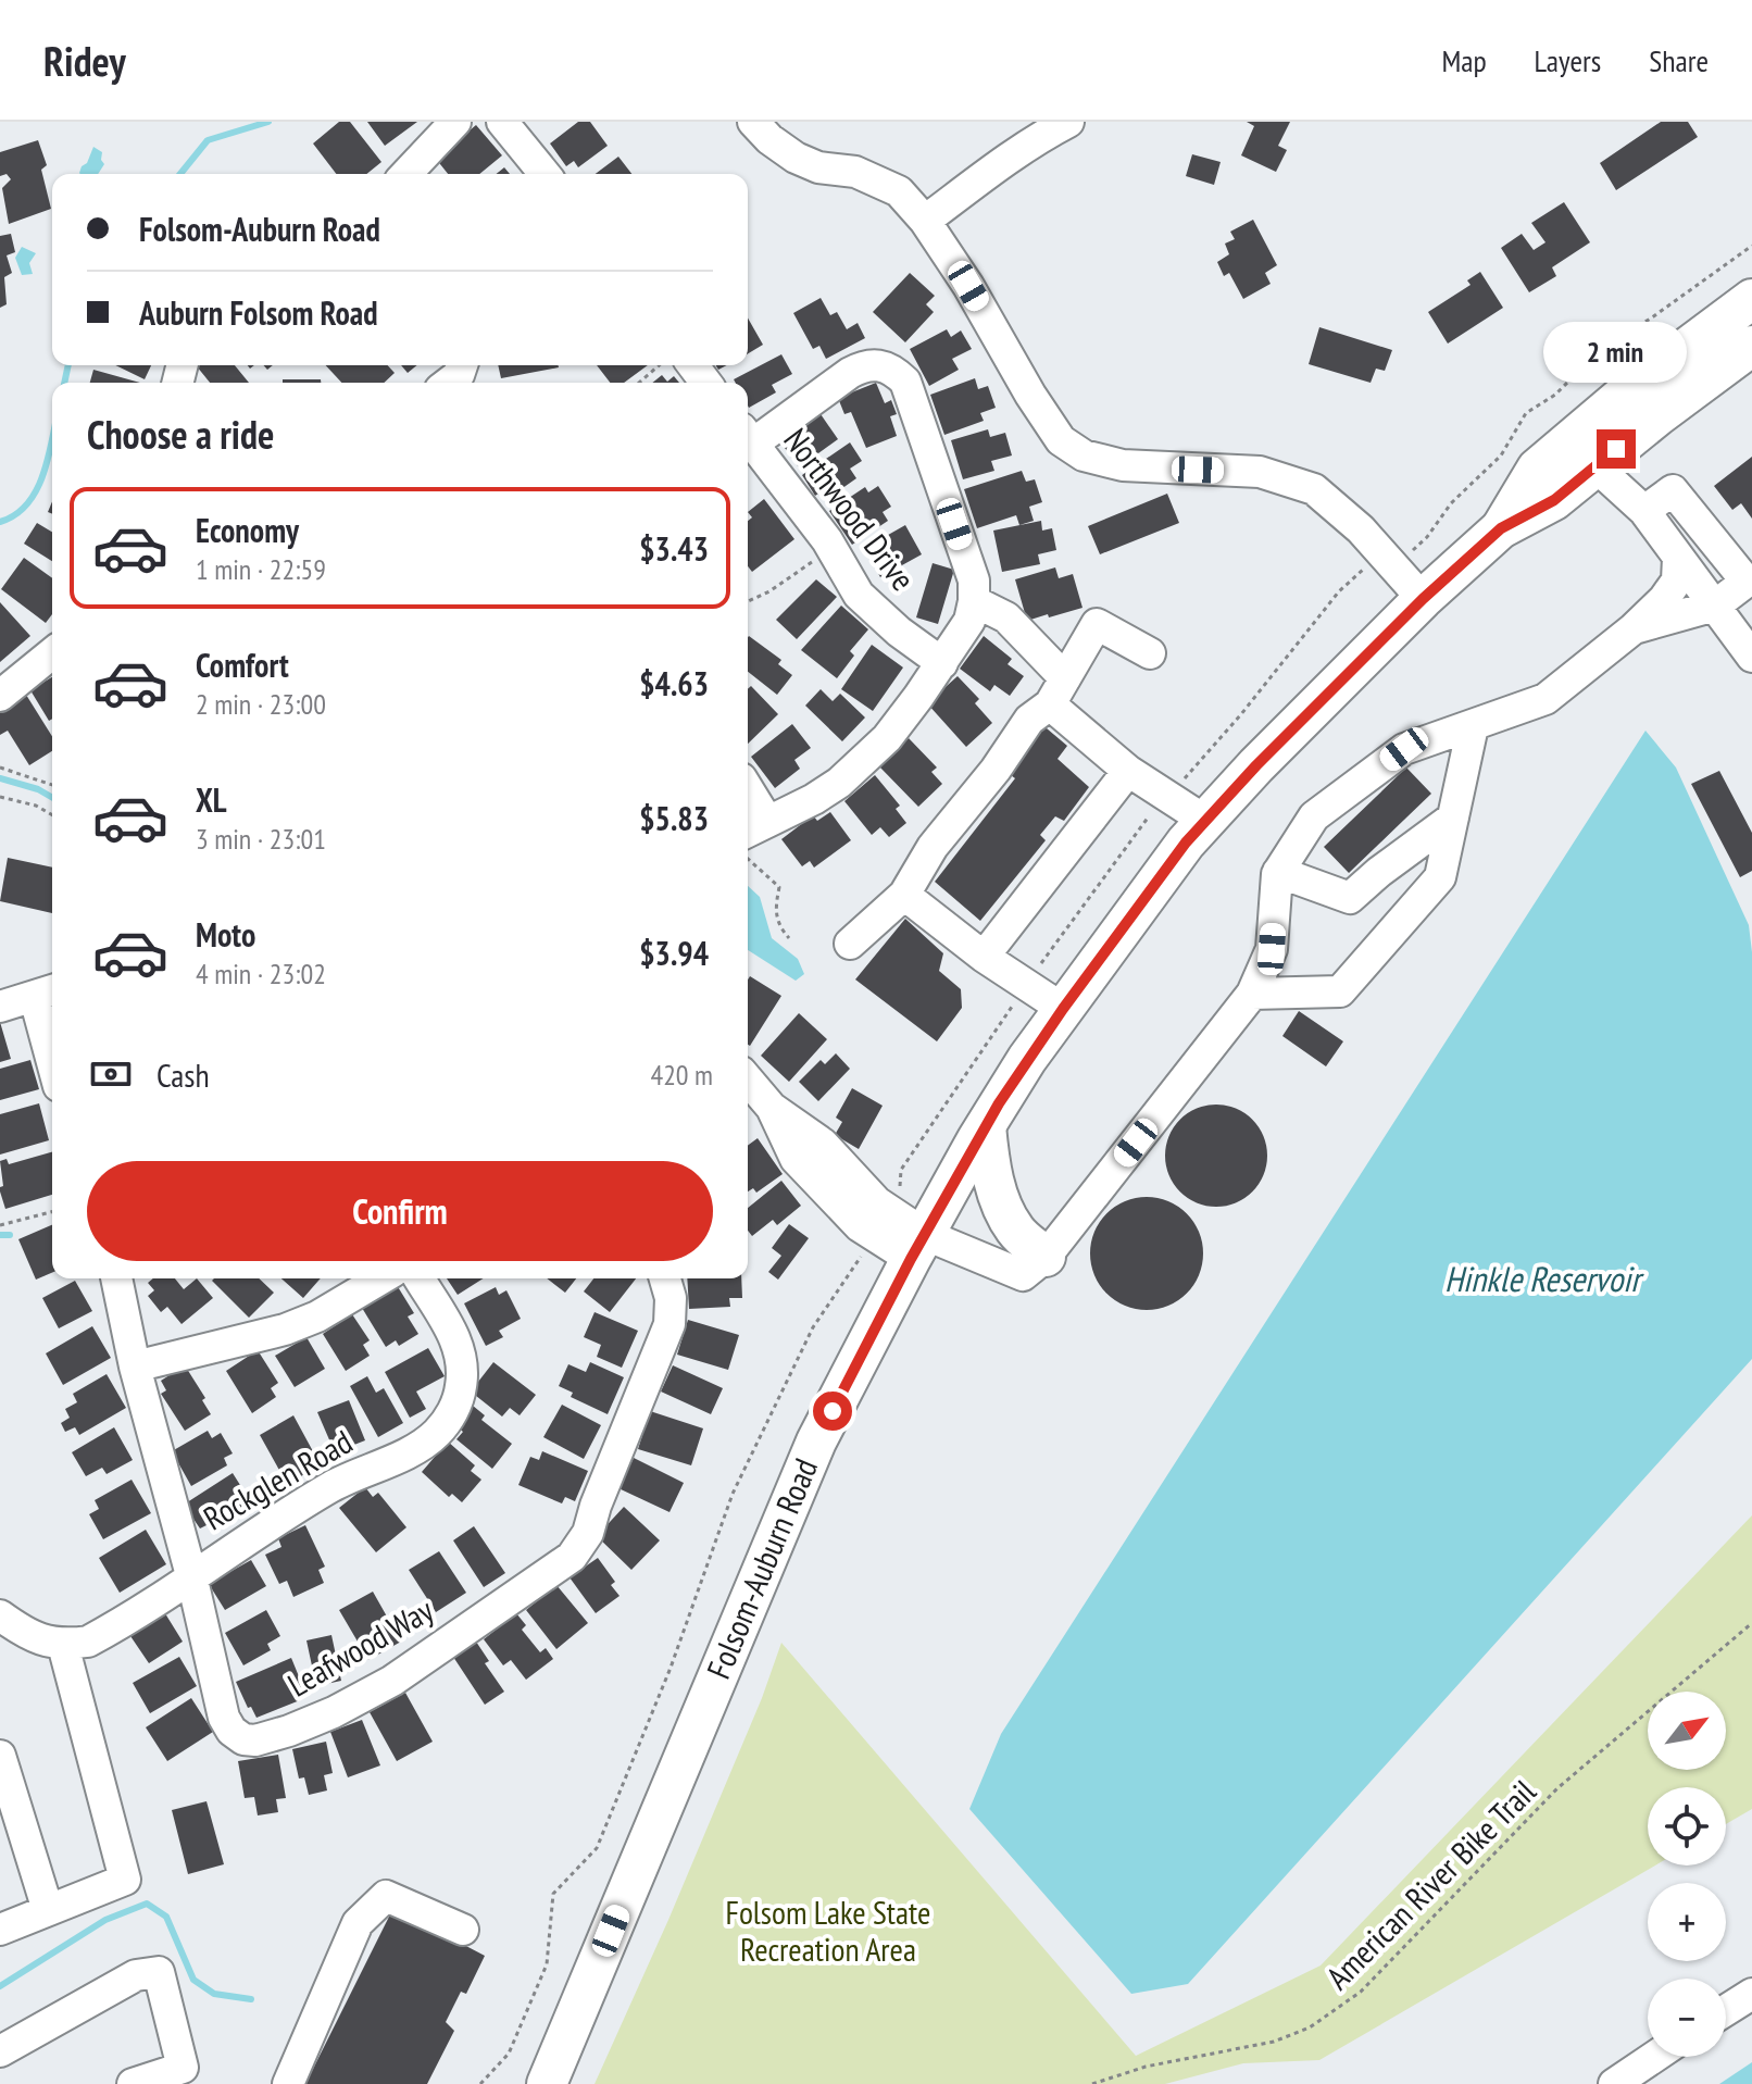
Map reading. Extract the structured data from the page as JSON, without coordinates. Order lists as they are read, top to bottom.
{
  "streets": {
    "main road": ["Folsom-Auburn Road"],
    "street": ["Northwood Drive", "Rockglen Road", "Leafwood Way"],
    "path": ["American River Bike Trail"]
  },
  "crossings": [
    ["Rockglen Road", "Leafwood Way"]
  ],
  "water": ["Hinkle Reservoir"],
  "parks": ["Folsom Lake State Recreation Area"],
  "north": "top right",
  "page": {
    "header": "Ridey",
    "nav": ["Map", "Layers", "Share"],
    "banner": ["Folsom-Auburn Road", "Auburn Folsom Road"],
    "bubble": "2 min",
    "heading": "Choose a ride",
    "list": [
      {
        "name": "Economy",
        "note": "1 min · 22:59",
        "value": "$3.43"
      },
      {
        "name": "Comfort",
        "note": "2 min · 23:00",
        "value": "$4.63"
      },
      {
        "name": "XL",
        "note": "3 min · 23:01",
        "value": "$5.83"
      },
      {
        "name": "Moto",
        "note": "4 min · 23:02",
        "value": "$3.94"
      }
    ],
    "pay": ["Cash", "420 m"],
    "buttons": "Confirm",
    "map_buttons": ["+", "−"]
  }
}
